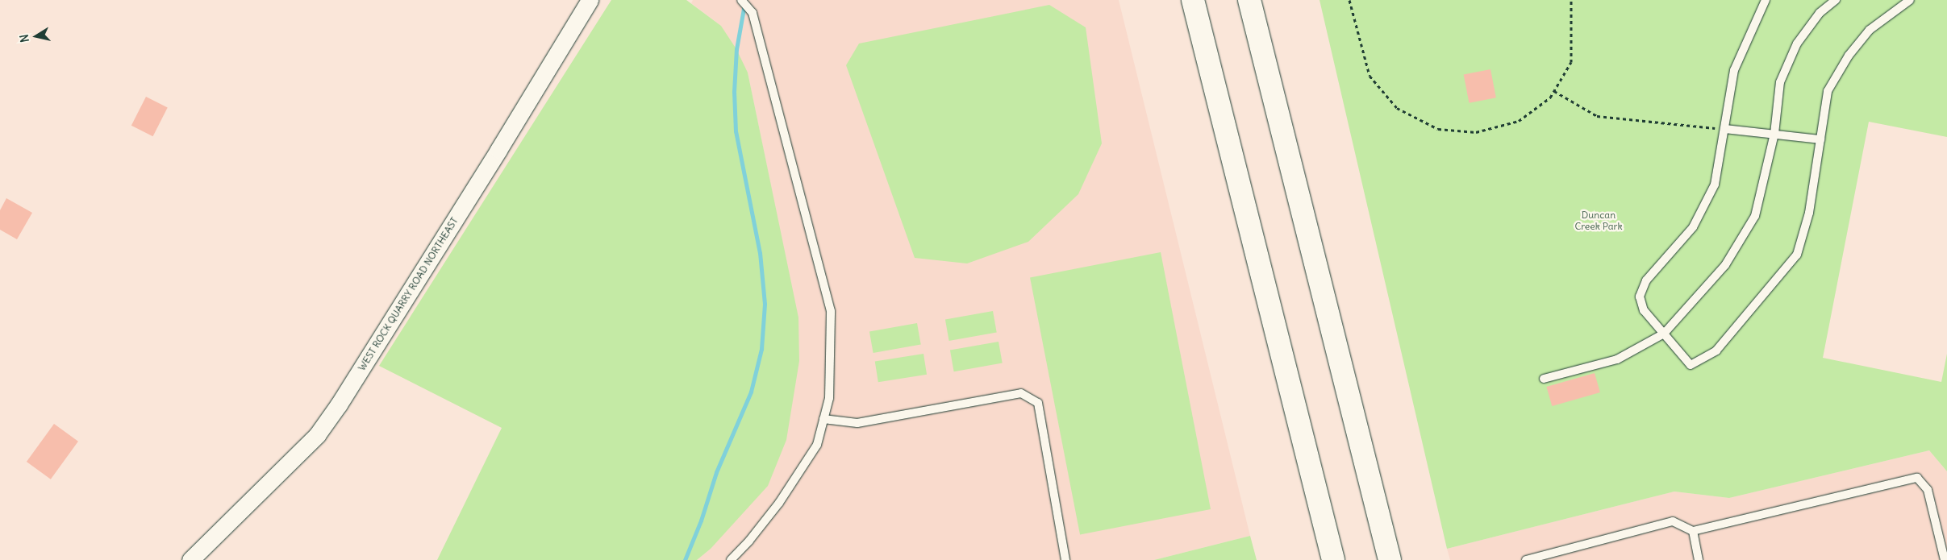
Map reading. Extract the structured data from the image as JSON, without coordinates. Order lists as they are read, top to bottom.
{
  "streets": {
    "street": ["WEST ROCK QUARRY ROAD NORTHEAST"]
  },
  "parks": ["Duncan Creek Park"],
  "north": "left"
}
